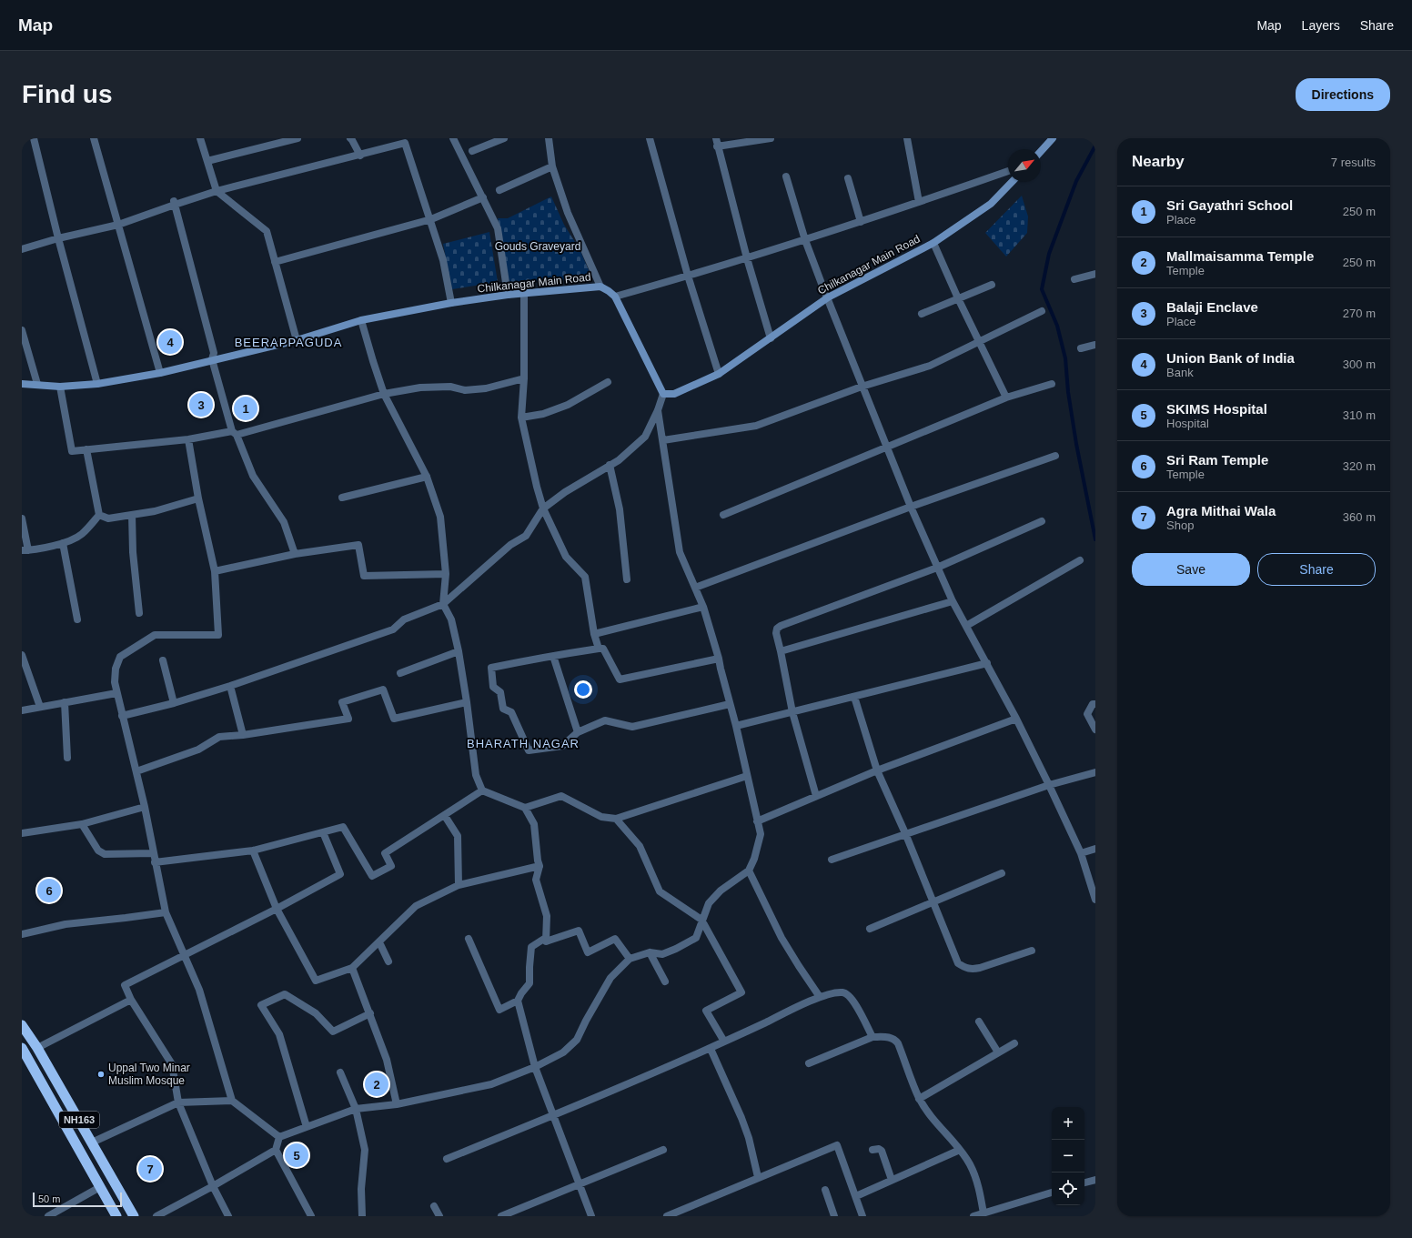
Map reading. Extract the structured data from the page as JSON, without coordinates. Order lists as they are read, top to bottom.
{
  "streets": {
    "highway": ["NH163"],
    "main road": ["Chilkanagar Main Road"]
  },
  "districts": ["BEERAPPAGUDA", "BHARATH NAGAR"],
  "parks": ["Gouds Graveyard"],
  "places": ["Uppal Two Minar Muslim Mosque"],
  "scale_bar": "50 m",
  "north": "top right",
  "page": {
    "header": "Map",
    "nav": ["Map", "Layers", "Share"],
    "buttons": [
      "Directions",
      ["Save", "Share"]
    ],
    "title": "Find us",
    "heading": ["Nearby", "7 results"],
    "list": [
      {
        "mark": "1",
        "name": "Sri Gayathri School",
        "note": "Place",
        "value": "250 m"
      },
      {
        "mark": "2",
        "name": "Mallmaisamma Temple",
        "note": "Temple",
        "value": "250 m"
      },
      {
        "mark": "3",
        "name": "Balaji Enclave",
        "note": "Place",
        "value": "270 m"
      },
      {
        "mark": "4",
        "name": "Union Bank of India",
        "note": "Bank",
        "value": "300 m"
      },
      {
        "mark": "5",
        "name": "SKIMS Hospital",
        "note": "Hospital",
        "value": "310 m"
      },
      {
        "mark": "6",
        "name": "Sri Ram Temple",
        "note": "Temple",
        "value": "320 m"
      },
      {
        "mark": "7",
        "name": "Agra Mithai Wala",
        "note": "Shop",
        "value": "360 m"
      }
    ],
    "pins": [
      "4",
      "3",
      "1",
      "6",
      "2",
      "5",
      "7"
    ],
    "map_buttons": ["+", "−"],
    "scale": "50 m"
  }
}
